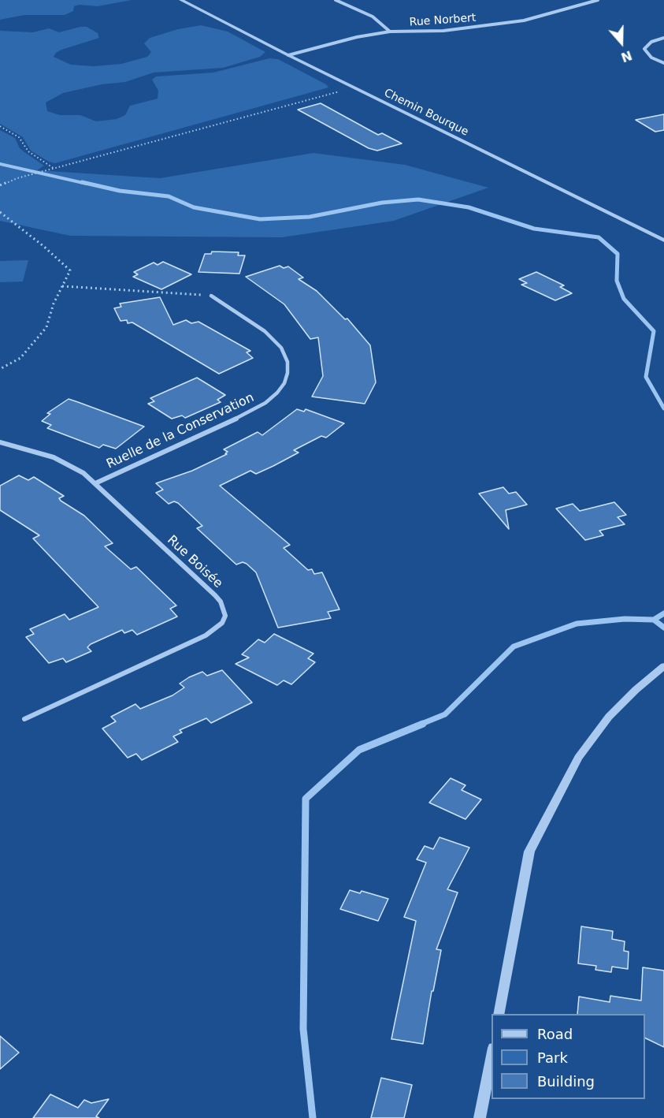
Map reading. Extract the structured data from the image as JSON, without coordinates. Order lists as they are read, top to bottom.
{
  "streets": {
    "street": [
      "Rue Norbert",
      "Chemin Bourque",
      "Ruelle de la Conservation",
      "Rue Boisée"
    ]
  },
  "crossings": [
    ["Rue Norbert", "Chemin Bourque"],
    ["Ruelle de la Conservation", "Rue Boisée"]
  ],
  "legend": ["Road", "Park", "Building"],
  "north": "bottom"
}
